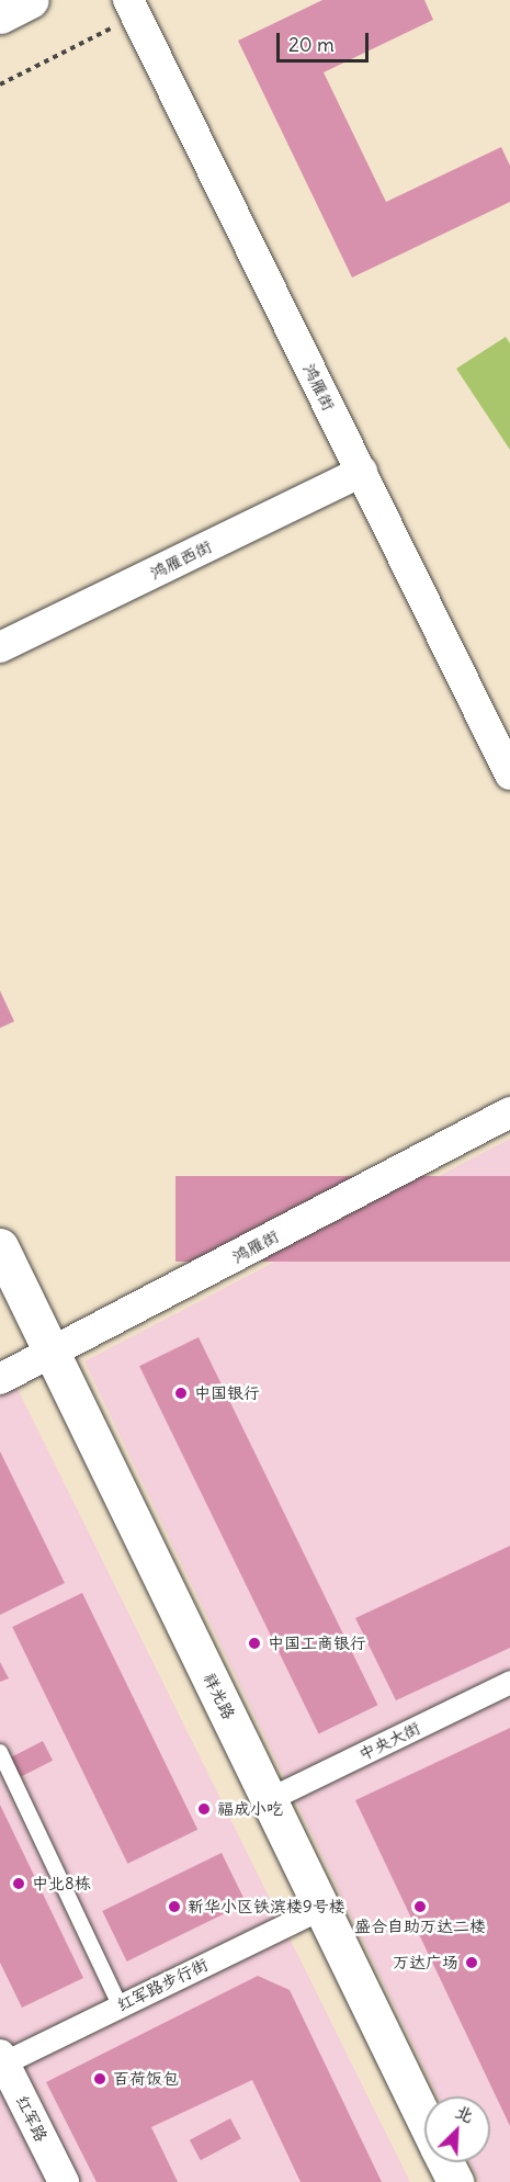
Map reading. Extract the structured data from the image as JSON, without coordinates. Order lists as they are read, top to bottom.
{
  "streets": {
    "street": [
      "鸿雁街",
      "鸿雁西街",
      "祥光路",
      "中央大街",
      "红军路步行街",
      "红军路"
    ]
  },
  "crossings": [
    ["鸿雁街", "鸿雁西街"],
    ["鸿雁街", "祥光路"],
    ["祥光路", "中央大街"],
    ["祥光路", "红军路步行街"],
    ["红军路步行街", "红军路"]
  ],
  "places": [
    "中国银行",
    "中国工商银行",
    "福成小吃",
    "中北8栋",
    "新华小区铁滨楼9号楼",
    "盛合自助万达二楼",
    "万达广场",
    "百荷饭包"
  ],
  "scale_bar": "20 m",
  "north": "top right"
}
